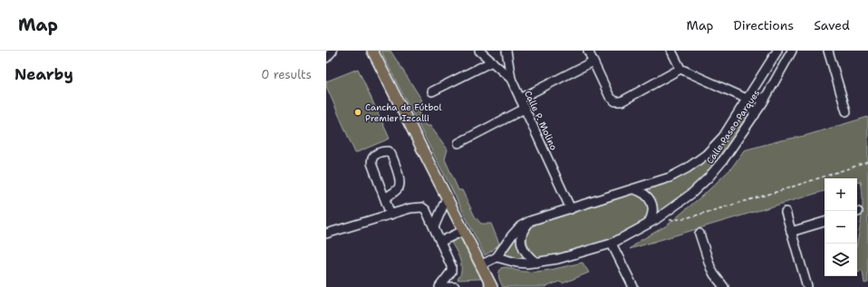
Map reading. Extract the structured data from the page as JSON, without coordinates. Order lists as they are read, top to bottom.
{
  "streets": {
    "street": ["Calle P. Molino", "Calle Paseo Parques"]
  },
  "crossings": [
    ["Calle P. Molino", "Calle Paseo Parques"]
  ],
  "places": ["Cancha de Fútbol Premier Izcalli"],
  "page": {
    "header": "Map",
    "nav": ["Map", "Directions", "Saved"],
    "heading": ["Nearby", "0 results"],
    "map_buttons": ["+", "−"]
  }
}
